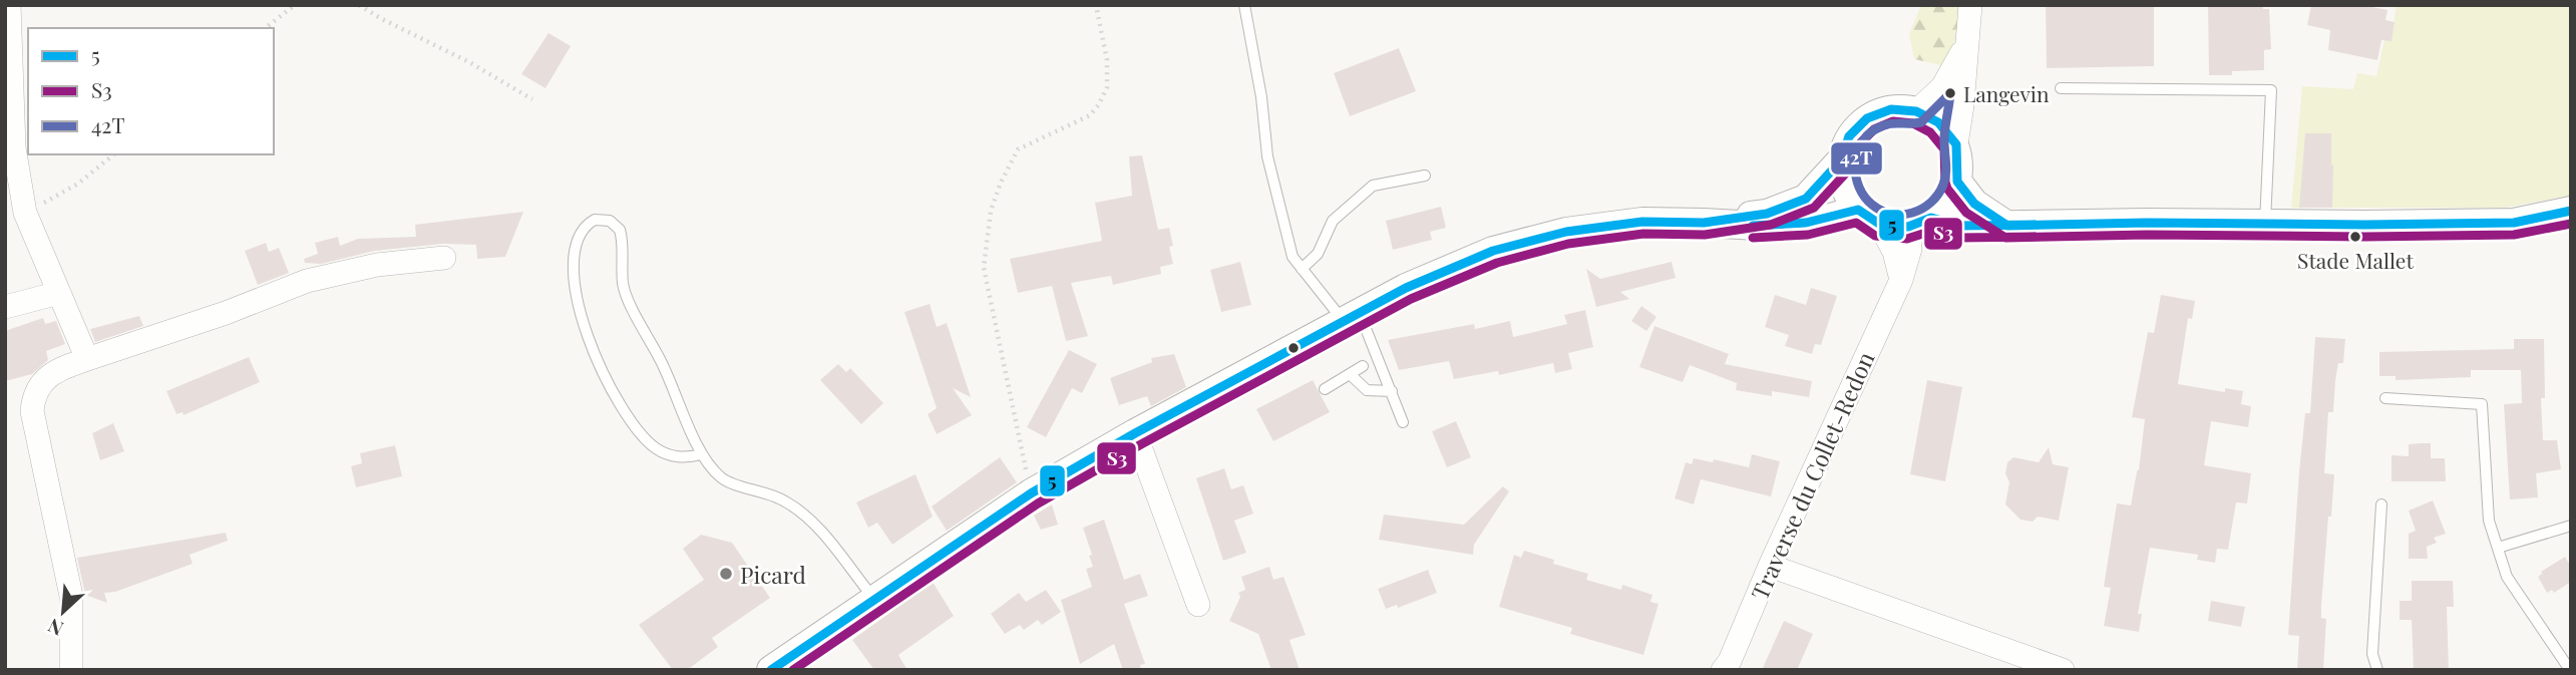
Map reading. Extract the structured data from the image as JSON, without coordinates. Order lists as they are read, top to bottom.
{
  "streets": {
    "street": ["Traverse du Collet-Redon"]
  },
  "places": ["Langevin", "Stade Mallet", "Picard"],
  "lines": ["transit line 42T", "transit line 5", "transit line S3"],
  "legend": ["5", "S3", "42T"],
  "north": "bottom left"
}
